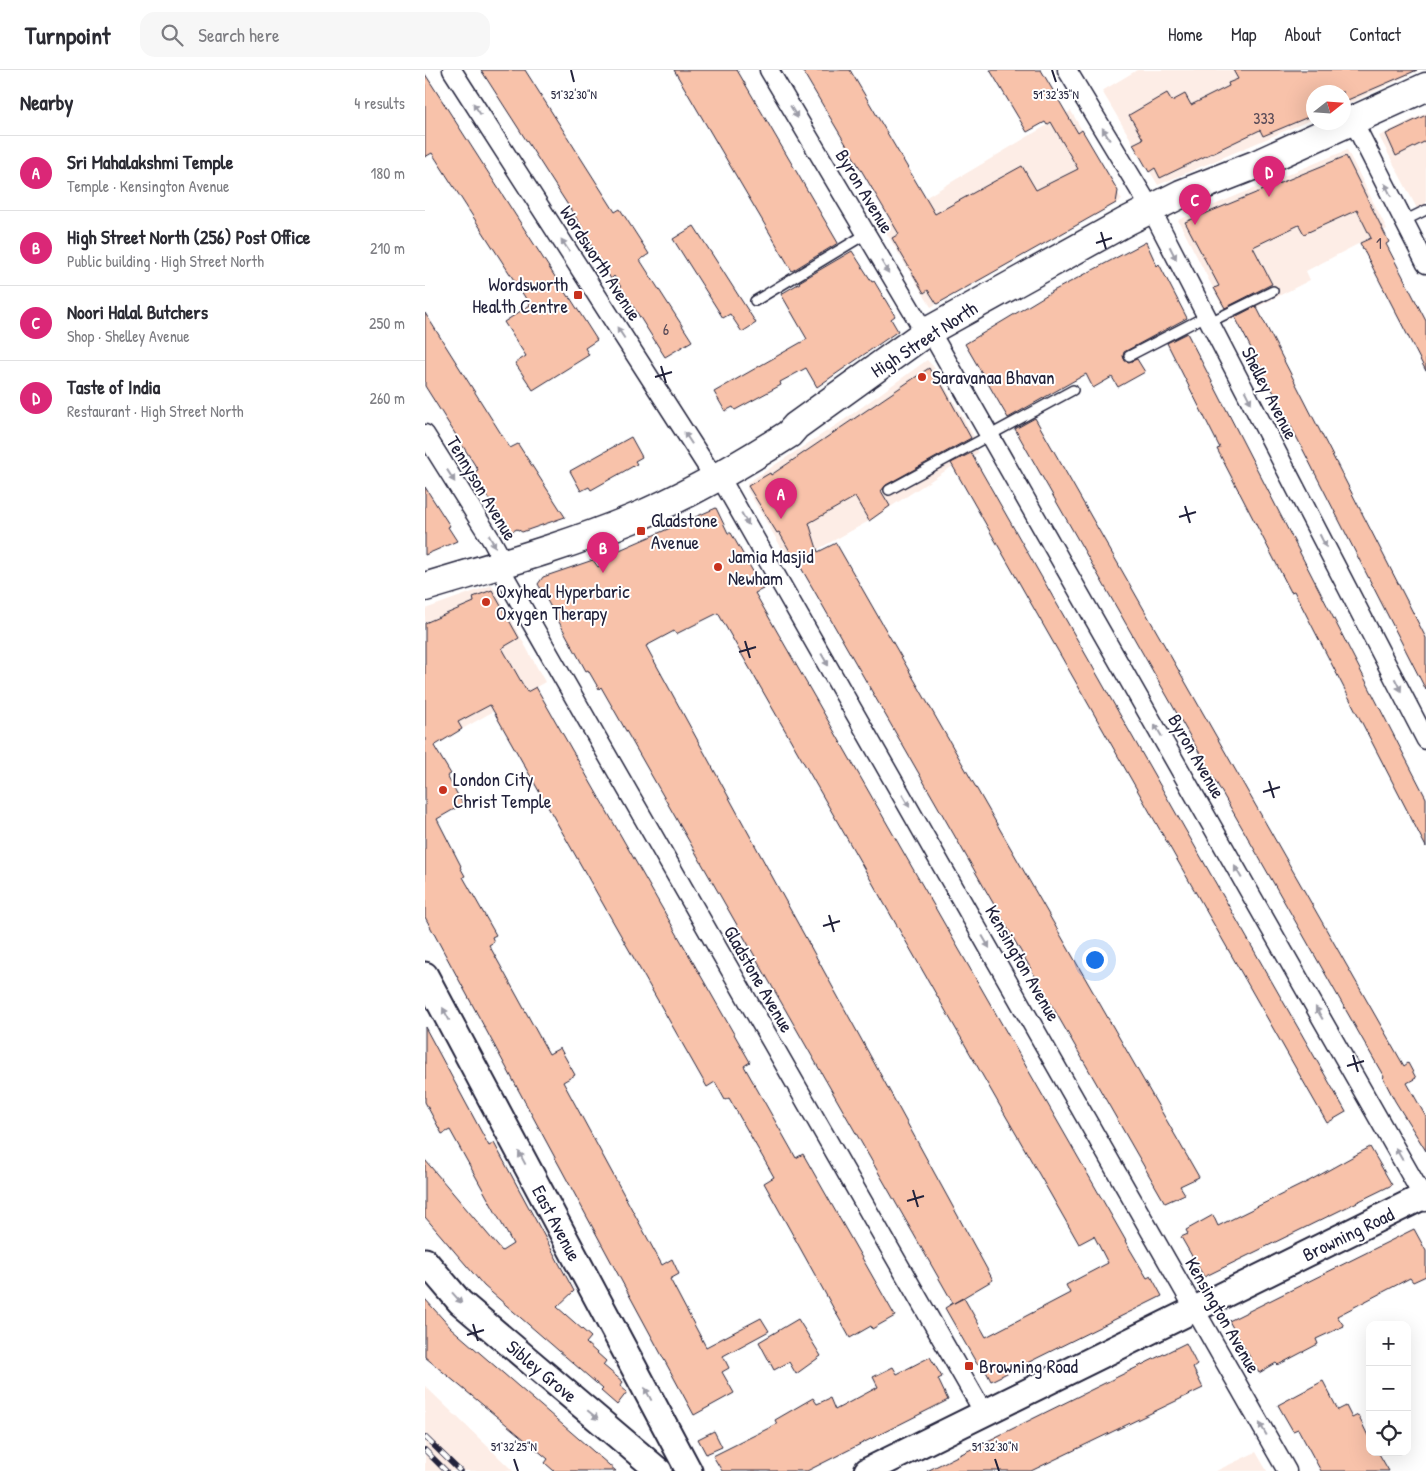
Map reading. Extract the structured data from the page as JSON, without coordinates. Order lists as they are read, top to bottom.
{
  "streets": {
    "main road": [
      "High Street North",
      "East Avenue",
      "Browning Road",
      "Sibley Grove"
    ],
    "street": [
      "Byron Avenue",
      "Wordsworth Avenue",
      "Shelley Avenue",
      "Tennyson Avenue",
      "Kensington Avenue",
      "Gladstone Avenue"
    ]
  },
  "crossings": [
    ["Byron Avenue", "High Street North"],
    ["Byron Avenue", "Browning Road"],
    ["Wordsworth Avenue", "High Street North"],
    ["Wordsworth Avenue", "Kensington Avenue"],
    ["High Street North", "Shelley Avenue"],
    ["High Street North", "Tennyson Avenue"],
    ["High Street North", "Kensington Avenue"],
    ["High Street North", "Gladstone Avenue"],
    ["Tennyson Avenue", "Gladstone Avenue"],
    ["Kensington Avenue", "Browning Road"],
    ["Gladstone Avenue", "Browning Road"],
    ["East Avenue", "Sibley Grove"]
  ],
  "one_way": [
    "Wordsworth Avenue",
    "Tennyson Avenue",
    "East Avenue",
    "Sibley Grove"
  ],
  "places": {
    "transit": ["Wordsworth Health Centre", "Gladstone Avenue", "Browning Road"],
    "other": [
      "Saravanaa Bhavan",
      "Jamia Masjid Newham",
      "Oxyheal Hyperbaric Oxygen Therapy",
      "London City Christ Temple"
    ]
  },
  "house_numbers": ["333", "1", "6"],
  "north": "right",
  "page": {
    "header": "Turnpoint",
    "search": "Search here",
    "nav": [
      "Home",
      "Map",
      "About",
      "Contact"
    ],
    "heading": ["Nearby", "4 results"],
    "list": [
      {
        "mark": "A",
        "name": "Sri Mahalakshmi Temple",
        "note": "Temple · Kensington Avenue",
        "value": "180 m"
      },
      {
        "mark": "B",
        "name": "High Street North (256) Post Office",
        "note": "Public building · High Street North",
        "value": "210 m"
      },
      {
        "mark": "C",
        "name": "Noori Halal Butchers",
        "note": "Shop · Shelley Avenue",
        "value": "250 m"
      },
      {
        "mark": "D",
        "name": "Taste of India",
        "note": "Restaurant · High Street North",
        "value": "260 m"
      }
    ],
    "pins": [
      "D",
      "C",
      "A",
      "B"
    ],
    "map_buttons": ["+", "−"]
  },
  "coordinates": ["51°32'30\"N", "51°32'35\"N", "51°32'25\"N"]
}
